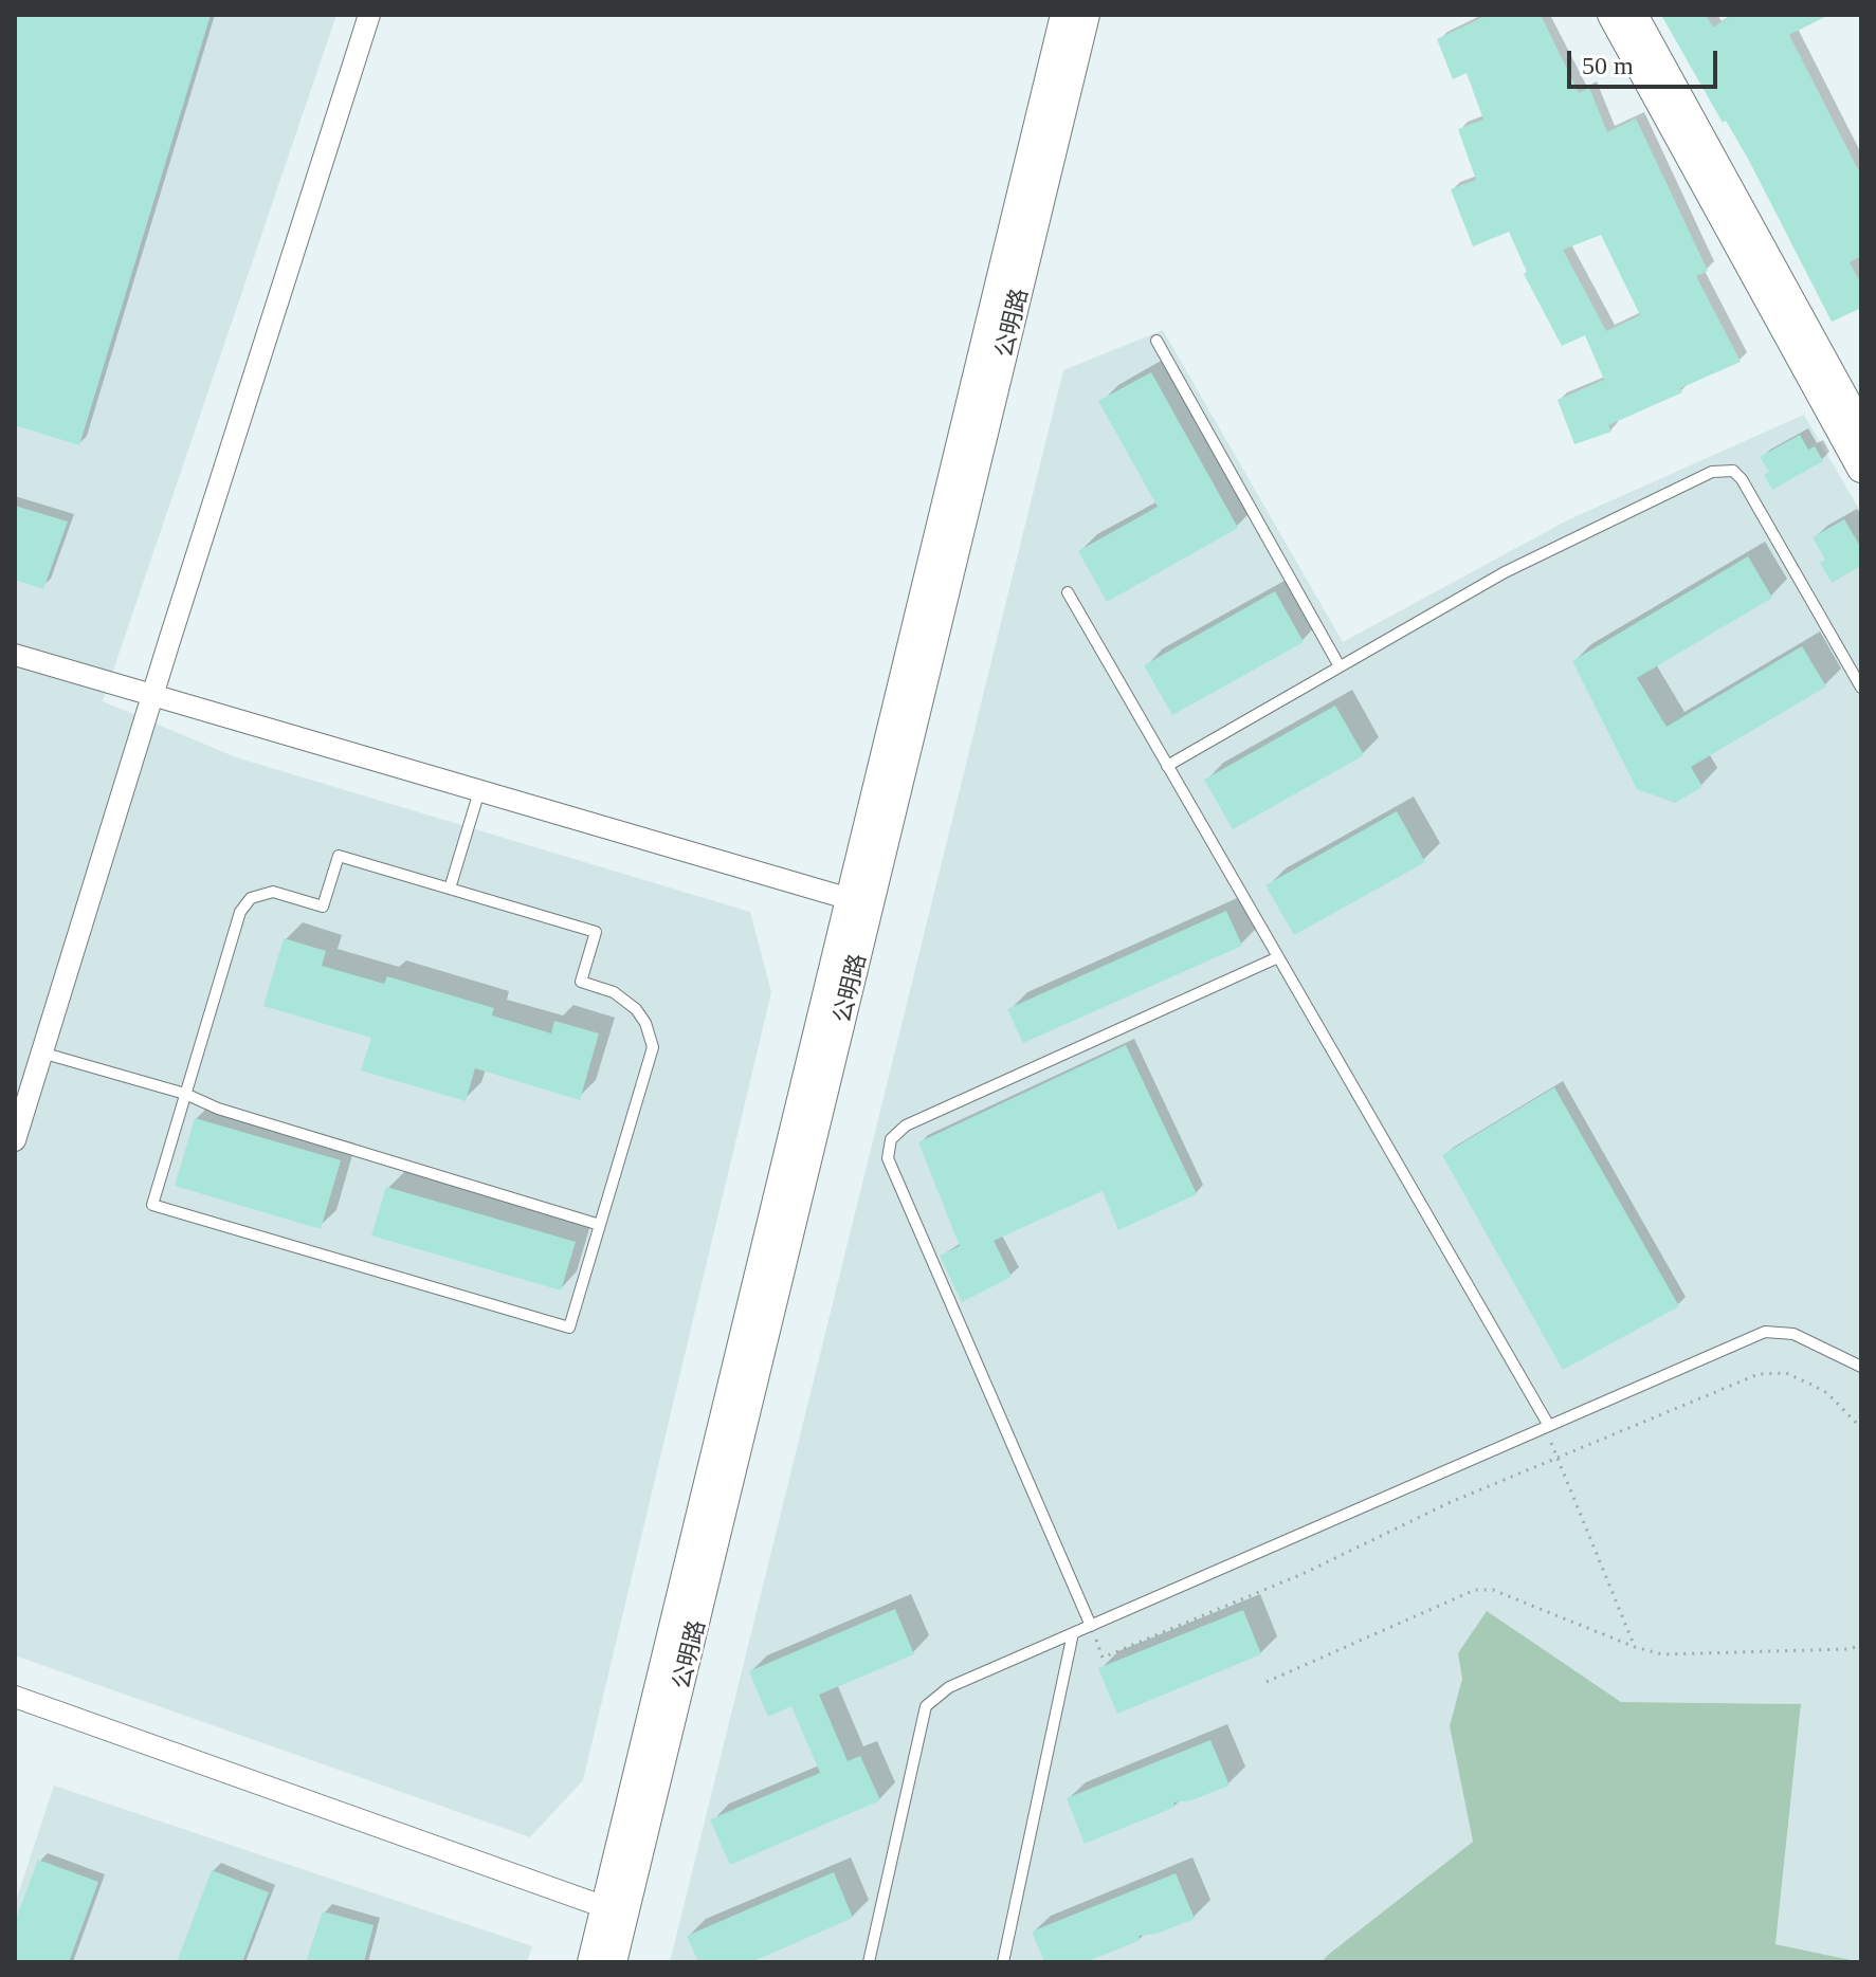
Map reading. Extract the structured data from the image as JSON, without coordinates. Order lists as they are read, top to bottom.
{
  "streets": {
    "street": ["公明路"]
  },
  "scale_bar": "50 m"
}
